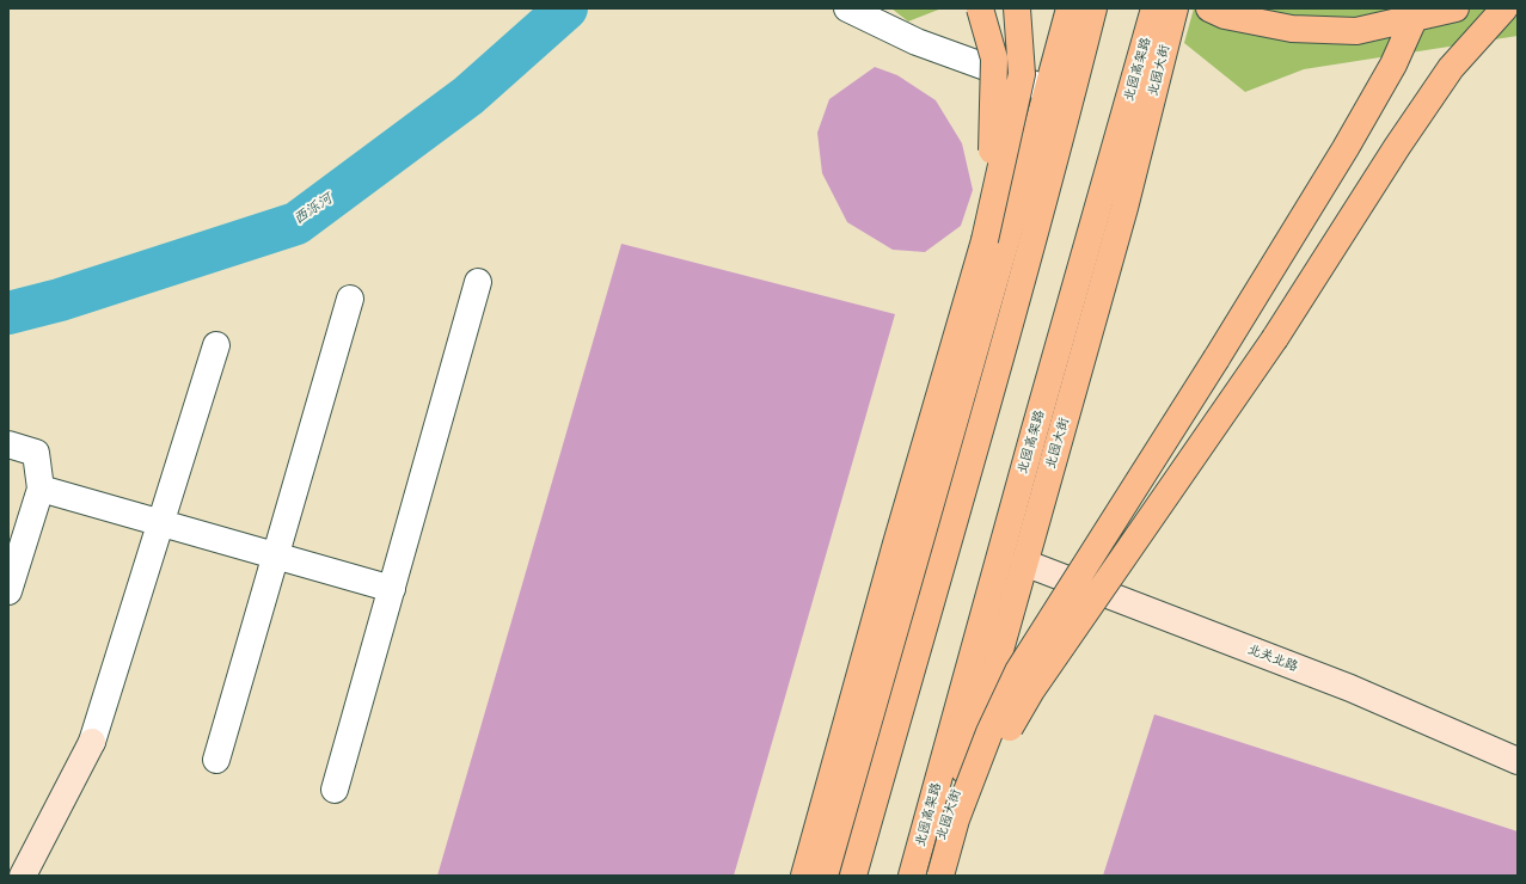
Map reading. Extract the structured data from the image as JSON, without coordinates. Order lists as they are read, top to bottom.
{
  "streets": {
    "main road": ["北园高架路", "北园大街"],
    "street": ["北关北路"]
  },
  "crossings": [
    ["北园大街", "北关北路"]
  ],
  "water": ["西泺河"]
}
